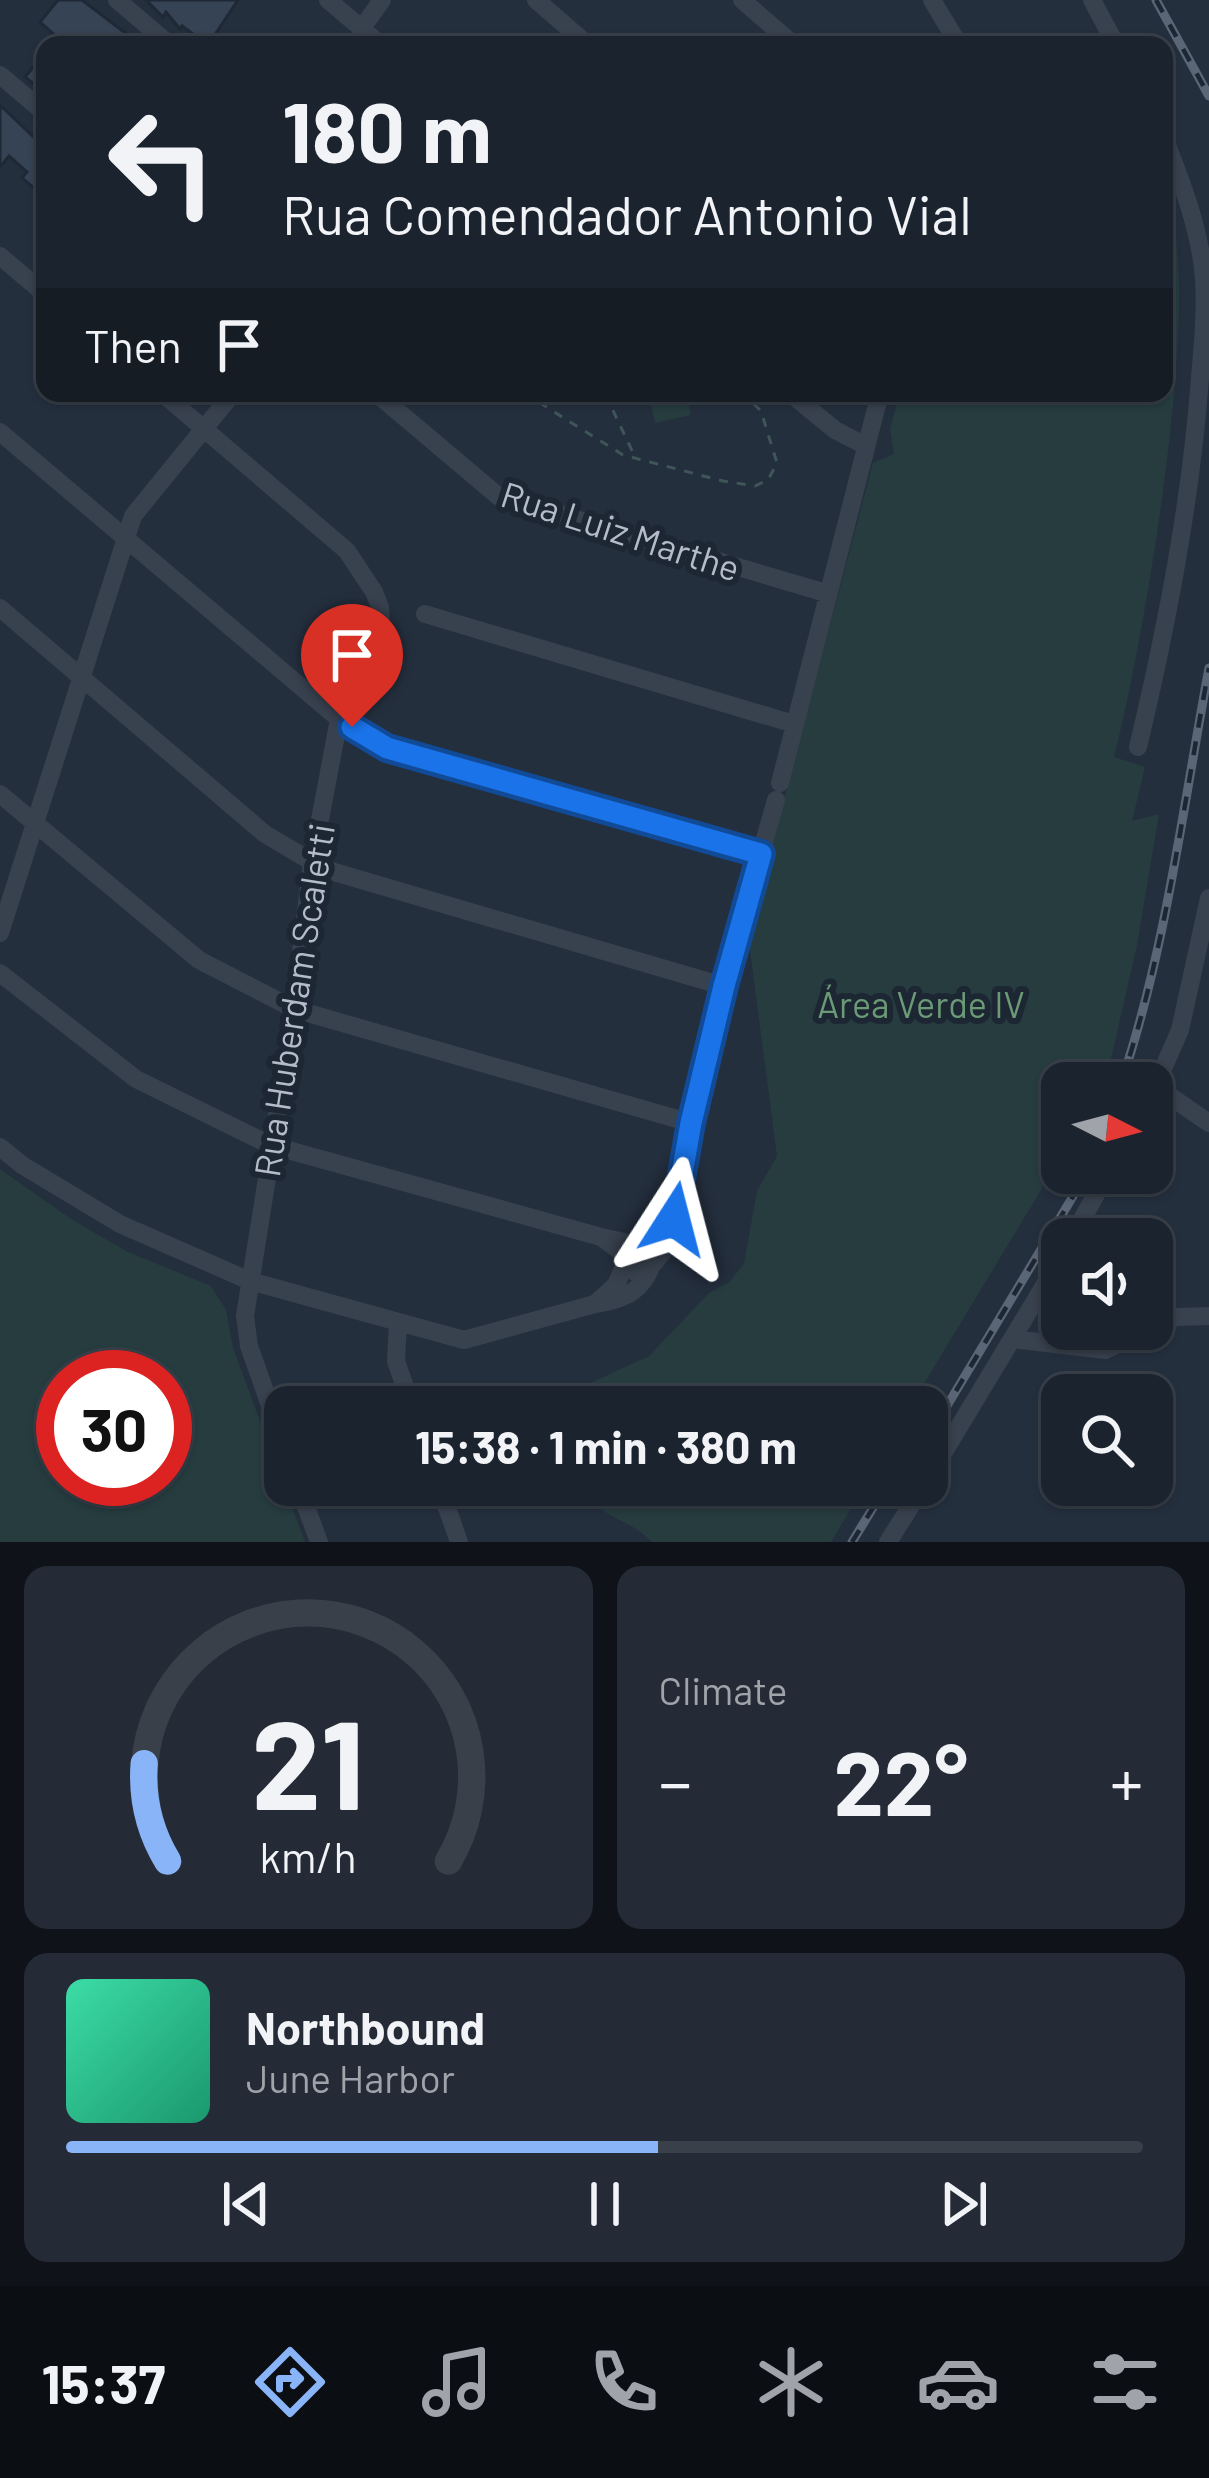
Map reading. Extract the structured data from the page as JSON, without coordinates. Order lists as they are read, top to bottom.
{
  "streets": {
    "street": ["Rua Luiz Marthe", "Rua Huberdam Scaletti"]
  },
  "parks": ["Área Verde IV"],
  "north": "right",
  "page": {
    "turn": ["180 m", "Rua Comendador Antonio Vial"],
    "then": "Then",
    "limit": "30",
    "trip": "15:38 · 1 min · 380 m",
    "tile": "Climate",
    "heat": ["−", "22°", "+"],
    "song": ["Northbound", "June Harbor"],
    "tabs": "15:37",
    "gauge": ["21", "km/h"]
  }
}
